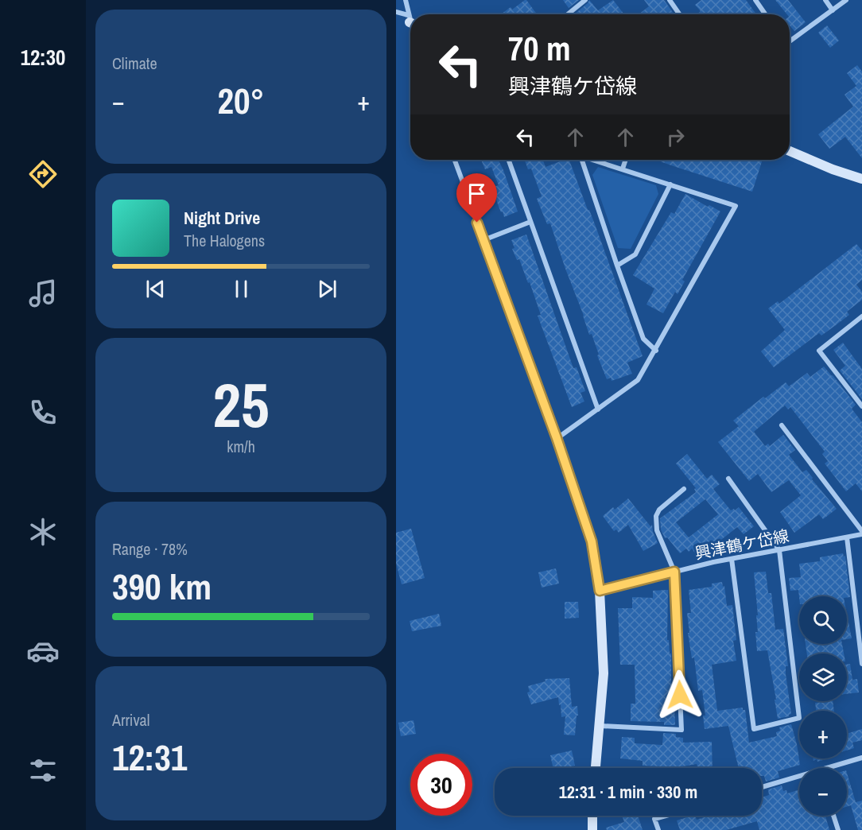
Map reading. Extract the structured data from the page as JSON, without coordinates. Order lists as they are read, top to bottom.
{
  "streets": {
    "street": ["興津鶴ケ岱線"]
  },
  "page": {
    "tabs": "12:30",
    "tile": [
      "Climate",
      ["25", "km/h"],
      ["Range · 78%", "390 km"],
      ["Arrival", "12:31"]
    ],
    "turn": ["70 m", "興津鶴ケ岱線"],
    "heat": ["−", "20°", "+"],
    "song": ["Night Drive", "The Halogens"],
    "map_buttons": ["+", "−"],
    "limit": "30",
    "trip": "12:31 · 1 min · 330 m"
  }
}
